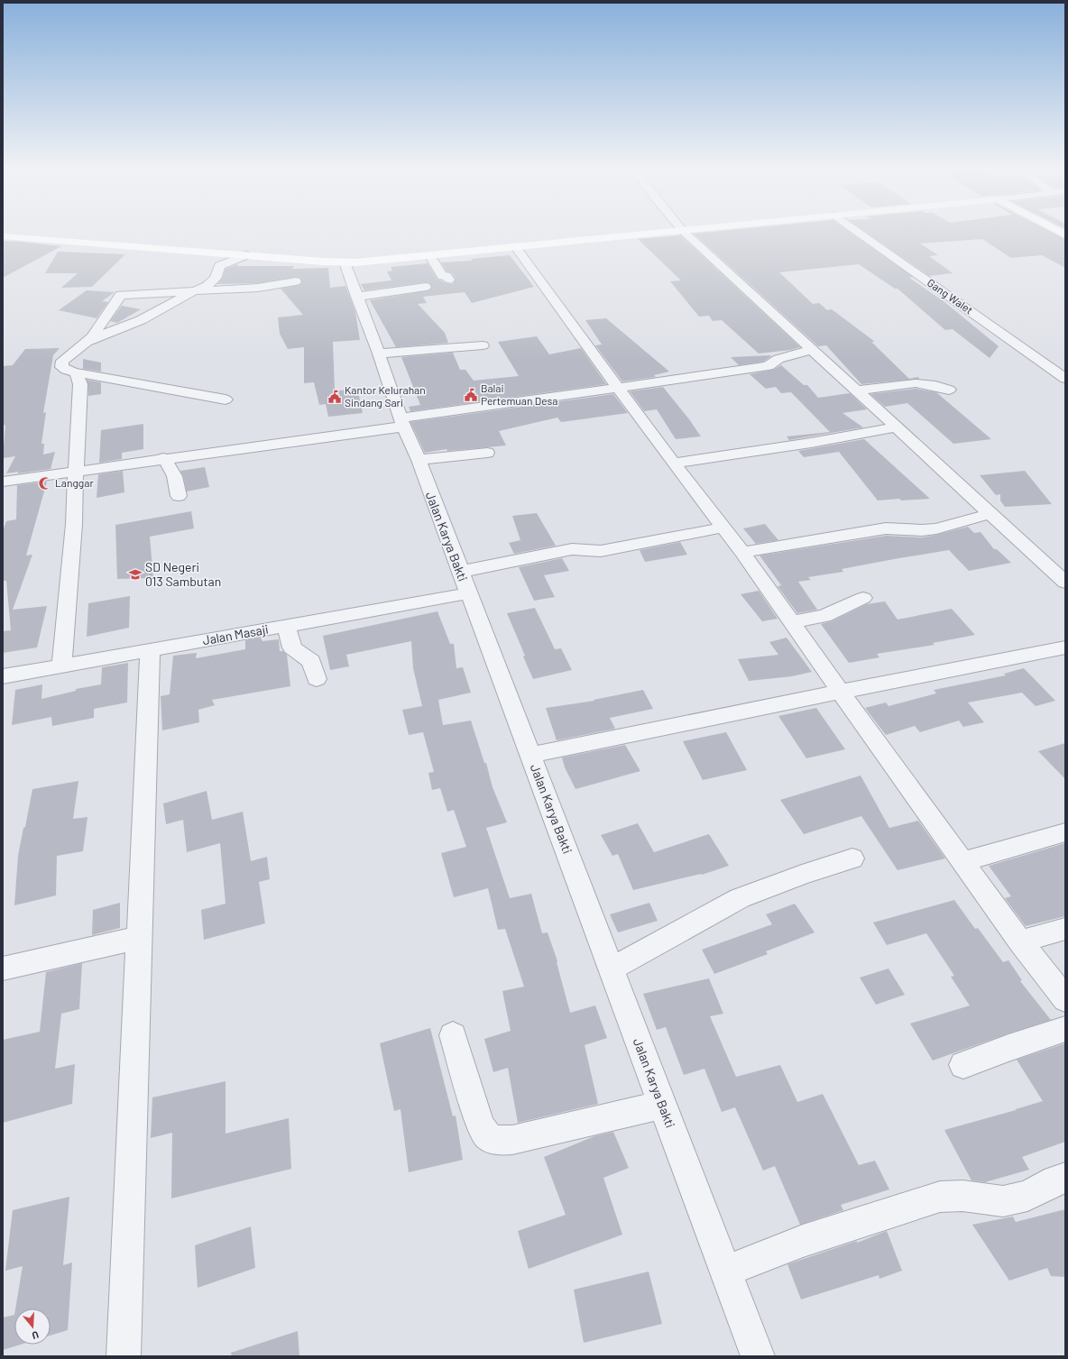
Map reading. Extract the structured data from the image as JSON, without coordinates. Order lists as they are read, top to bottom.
{
  "streets": {
    "street": ["Gang Walet", "Jalan Karya Bakti", "Jalan Masaji"]
  },
  "crossings": [
    ["Jalan Karya Bakti", "Jalan Masaji"]
  ],
  "places": {
    "public building": ["Balai Pertemuan Desa", "Kantor Kelurahan Sindang Sari"],
    "mosque": ["Langgar"],
    "school or university": ["SD Negeri 013 Sambutan"]
  },
  "north": "bottom"
}
